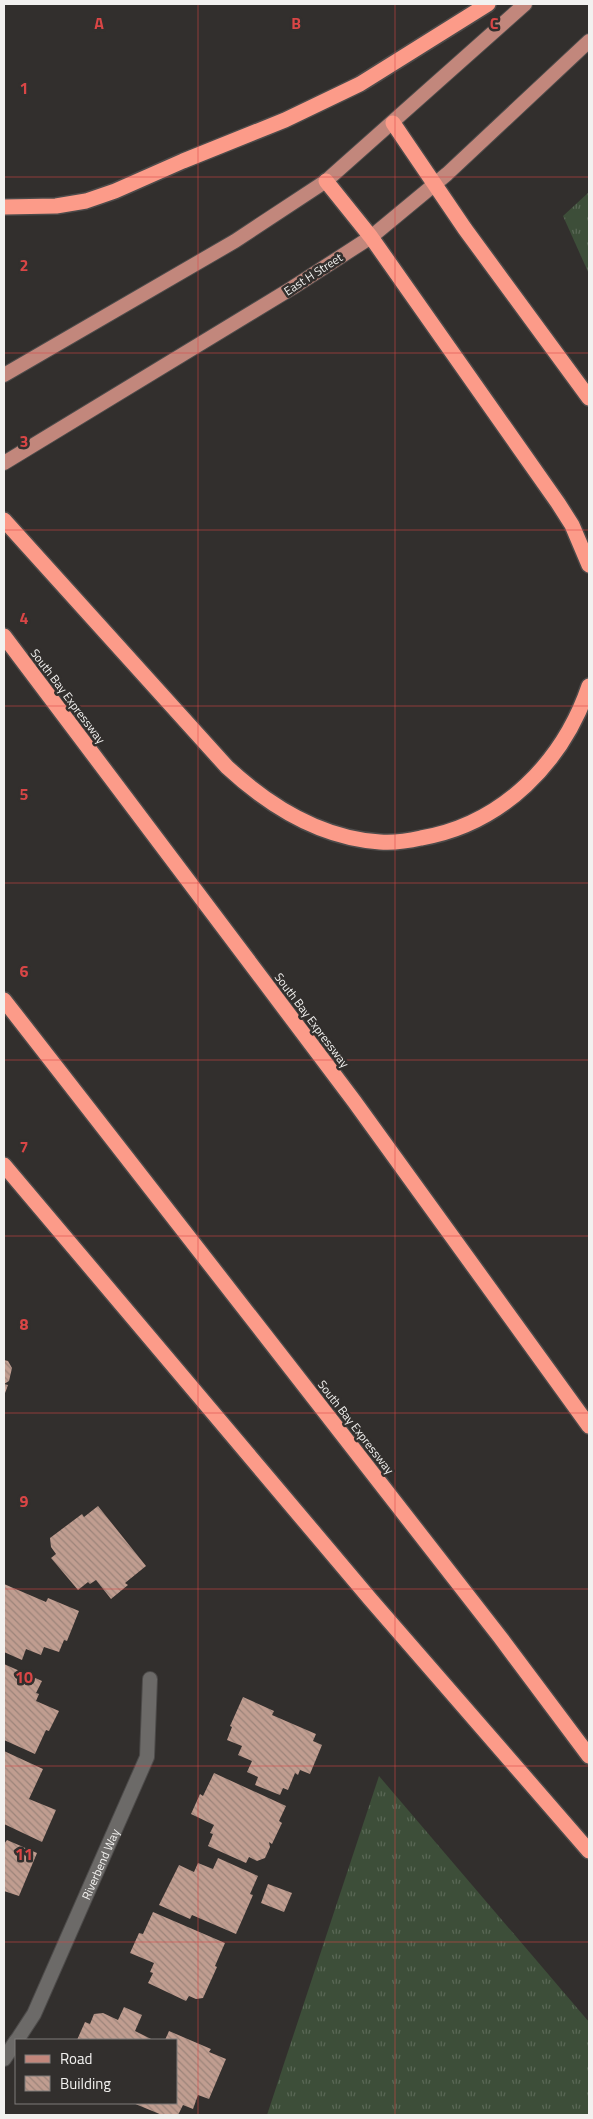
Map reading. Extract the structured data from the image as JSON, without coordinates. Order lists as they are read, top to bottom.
{
  "streets": {
    "highway": ["South Bay Expressway"],
    "main road": ["East H Street"],
    "street": ["Riverbend Way"]
  },
  "legend": ["Road", "Building"],
  "grid": {
    "columns": ["A", "B", "C"],
    "rows": [
      "1",
      "2",
      "3",
      "4",
      "5",
      "6",
      "7",
      "8",
      "9",
      "10",
      "11"
    ]
  }
}
